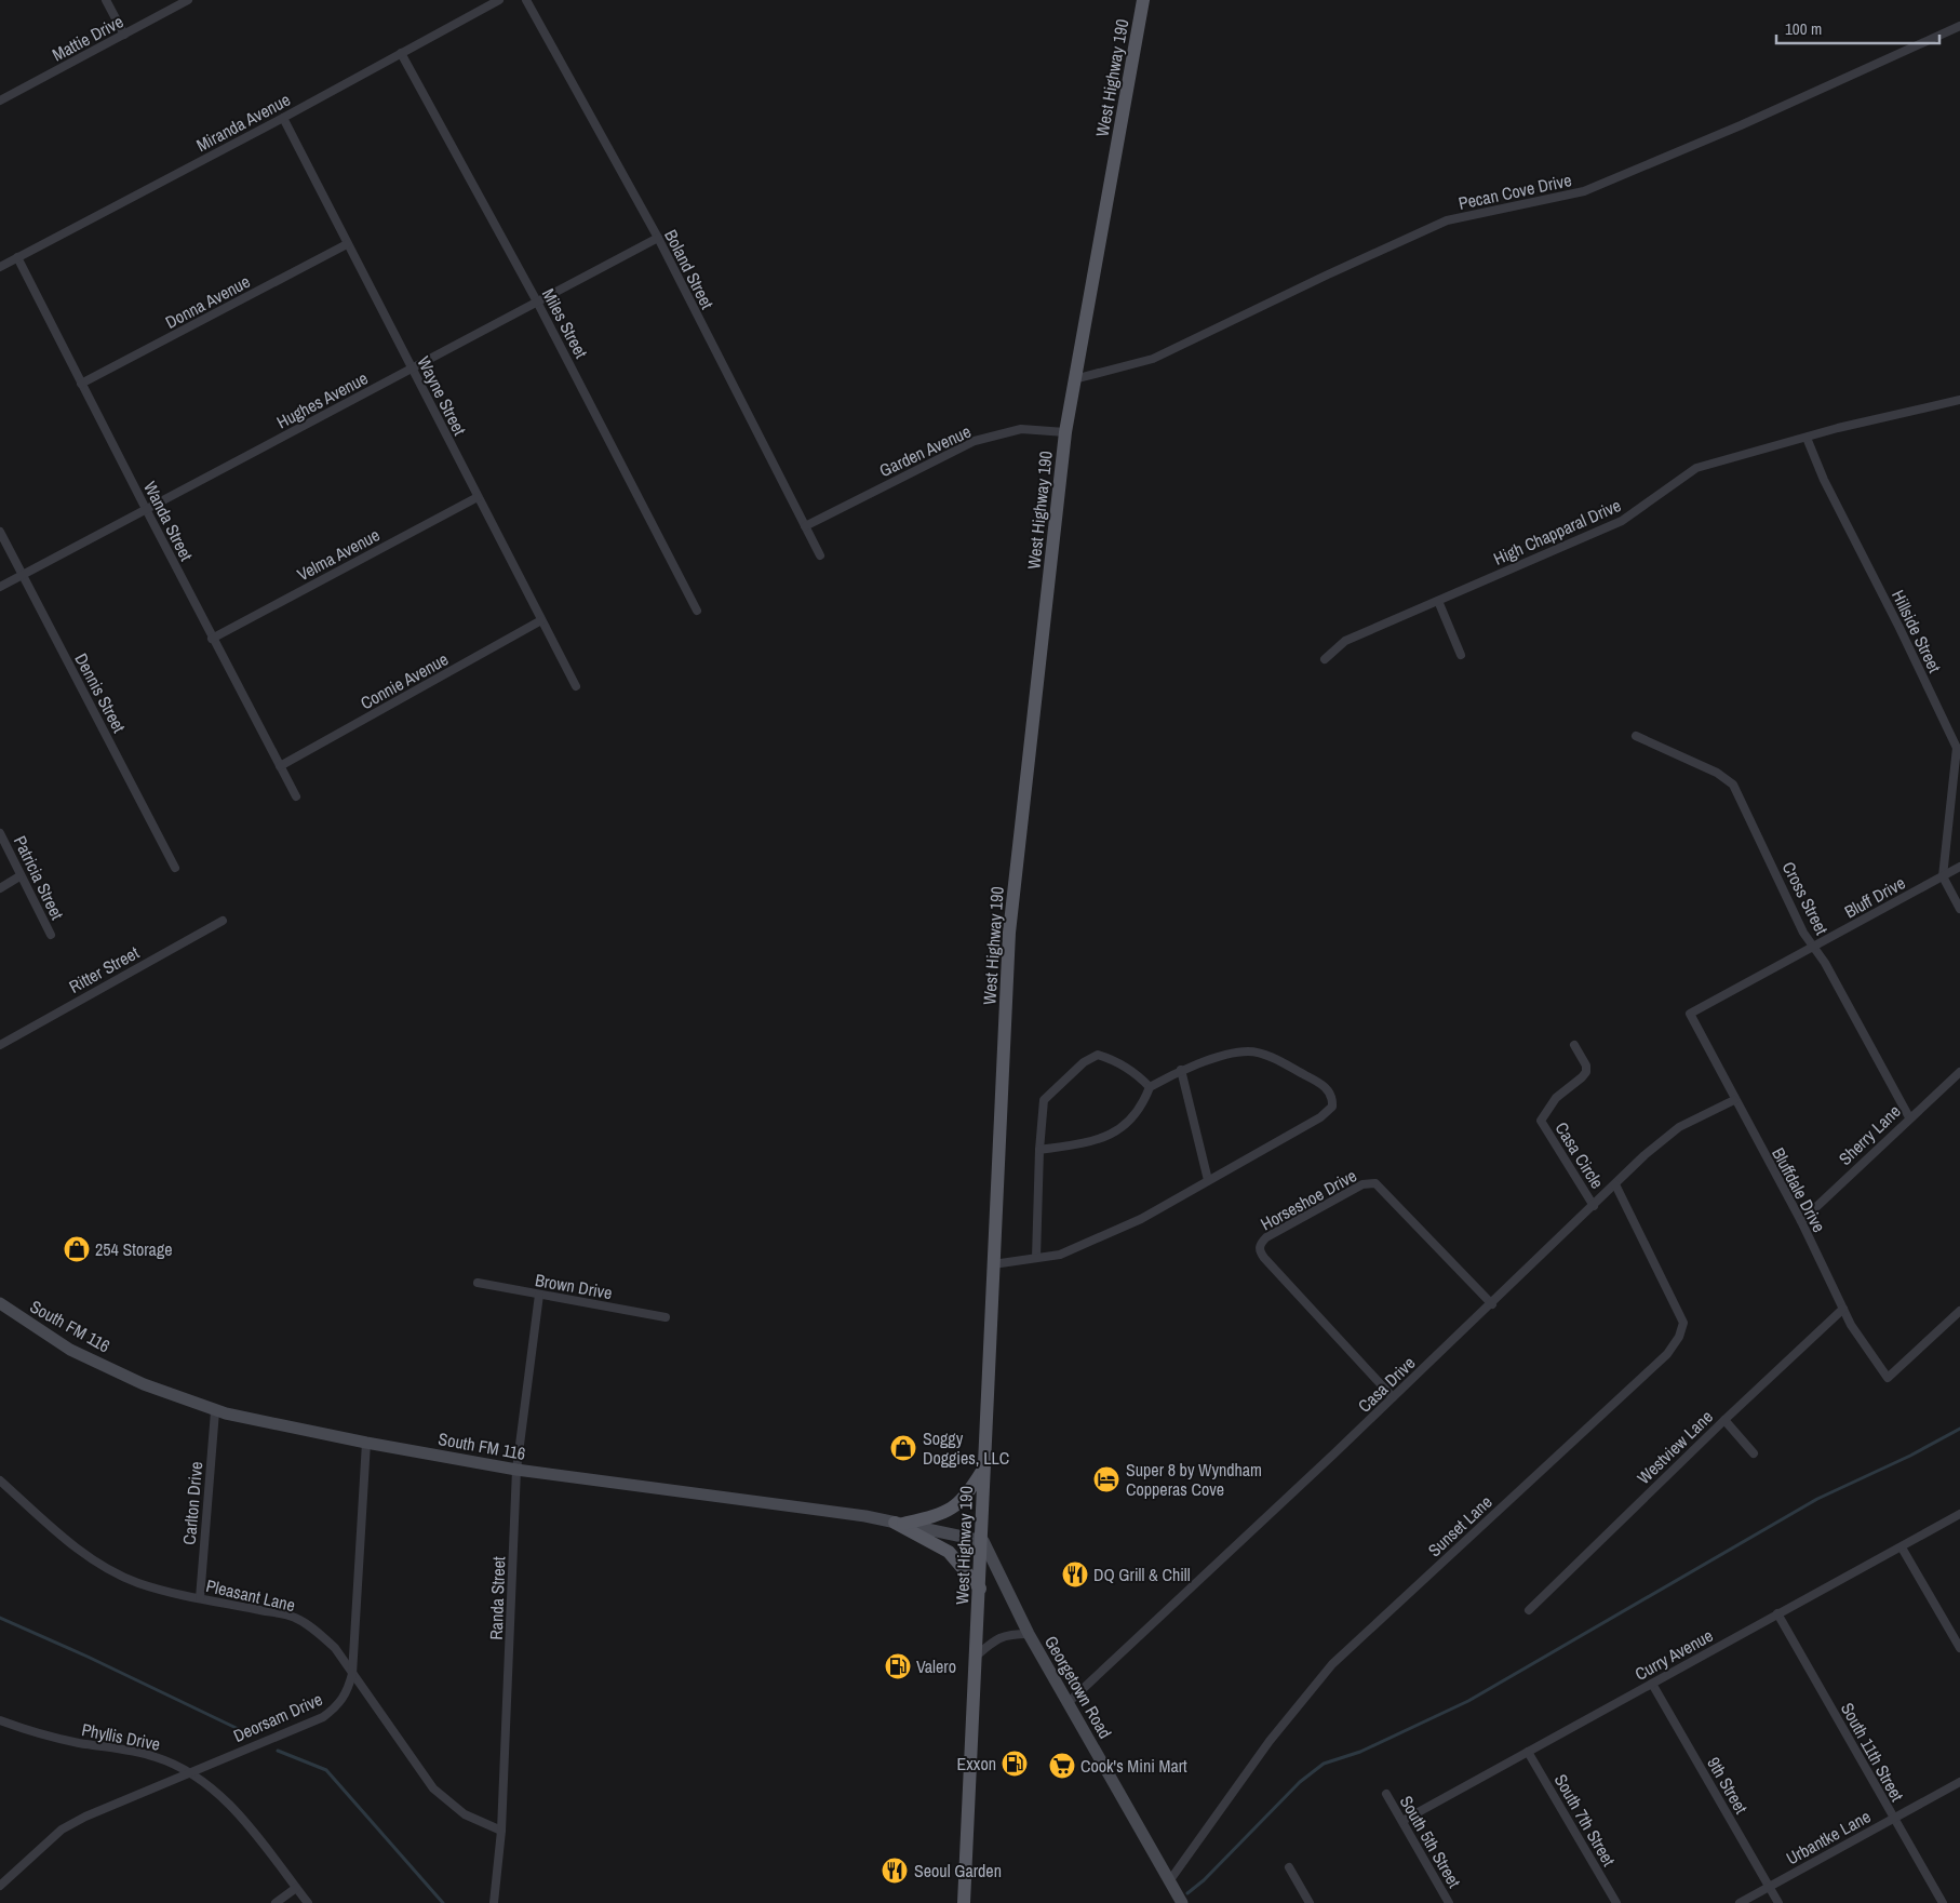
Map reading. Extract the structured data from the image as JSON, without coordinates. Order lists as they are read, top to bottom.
{
  "streets": {
    "main road": ["West Highway 190", "South FM 116", "Georgetown Road"],
    "street": [
      "Mattie Drive",
      "Miranda Avenue",
      "Pecan Cove Drive",
      "Boland Street",
      "Donna Avenue",
      "Miles Street",
      "Wayne Street",
      "Hughes Avenue",
      "Garden Avenue",
      "Wanda Street",
      "High Chapparal Drive",
      "Velma Avenue",
      "Hillside Street",
      "Connie Avenue",
      "Dennis Street",
      "Patricia Street",
      "Bluff Drive",
      "Cross Street",
      "Ritter Street",
      "Sherry Lane",
      "Casa Circle",
      "Bluffdale Drive",
      "Horseshoe Drive",
      "Brown Drive",
      "Casa Drive",
      "Westview Lane",
      "Carlton Drive",
      "Sunset Lane",
      "Pleasant Lane",
      "Randa Street",
      "Curry Avenue",
      "Deorsam Drive",
      "Phyllis Drive",
      "South 11th Street",
      "9th Street",
      "South 7th Street",
      "Urbantke Lane",
      "South 5th Street"
    ]
  },
  "crossings": [
    ["West Highway 190", "Pecan Cove Drive"],
    ["West Highway 190", "Garden Avenue"],
    ["West Highway 190", "South FM 116"],
    ["West Highway 190", "Georgetown Road"],
    ["Miranda Avenue", "Miles Street"],
    ["Miranda Avenue", "Wayne Street"],
    ["Miranda Avenue", "Wanda Street"],
    ["Boland Street", "Hughes Avenue"],
    ["Boland Street", "Garden Avenue"],
    ["Donna Avenue", "Wayne Street"],
    ["Donna Avenue", "Wanda Street"],
    ["Miles Street", "Hughes Avenue"],
    ["Wayne Street", "Hughes Avenue"],
    ["Wayne Street", "Velma Avenue"],
    ["Wayne Street", "Connie Avenue"],
    ["Hughes Avenue", "Wanda Street"],
    ["Hughes Avenue", "Dennis Street"],
    ["Wanda Street", "Velma Avenue"],
    ["Wanda Street", "Connie Avenue"],
    ["High Chapparal Drive", "Hillside Street"],
    ["Hillside Street", "Bluff Drive"],
    ["Bluff Drive", "Cross Street"],
    ["Bluff Drive", "Bluffdale Drive"],
    ["Cross Street", "Sherry Lane"],
    ["Sherry Lane", "Bluffdale Drive"],
    ["Casa Circle", "Casa Drive"],
    ["Bluffdale Drive", "Casa Drive"],
    ["Bluffdale Drive", "Westview Lane"],
    ["Horseshoe Drive", "Casa Drive"],
    ["Brown Drive", "Randa Street"],
    ["South FM 116", "Carlton Drive"],
    ["South FM 116", "Randa Street"],
    ["South FM 116", "Georgetown Road"],
    ["South FM 116", "Deorsam Drive"],
    ["Casa Drive", "Sunset Lane"],
    ["Casa Drive", "Georgetown Road"],
    ["Carlton Drive", "Pleasant Lane"],
    ["Sunset Lane", "Georgetown Road"],
    ["Pleasant Lane", "Randa Street"],
    ["Pleasant Lane", "Deorsam Drive"],
    ["Curry Avenue", "South 11th Street"],
    ["Curry Avenue", "9th Street"],
    ["Curry Avenue", "South 7th Street"],
    ["Curry Avenue", "South 5th Street"],
    ["Deorsam Drive", "Phyllis Drive"],
    ["South 11th Street", "Urbantke Lane"],
    ["9th Street", "Urbantke Lane"]
  ],
  "places": {
    "shop": ["254 Storage", "Soggy Doggies, LLC"],
    "hotel": ["Super 8 by Wyndham Copperas Cove"],
    "restaurant": ["DQ Grill & Chill", "Seoul Garden"],
    "fuel station": ["Valero", "Exxon"],
    "supermarket": ["Cook's Mini Mart"]
  },
  "scale_bar": "100 m"
}
